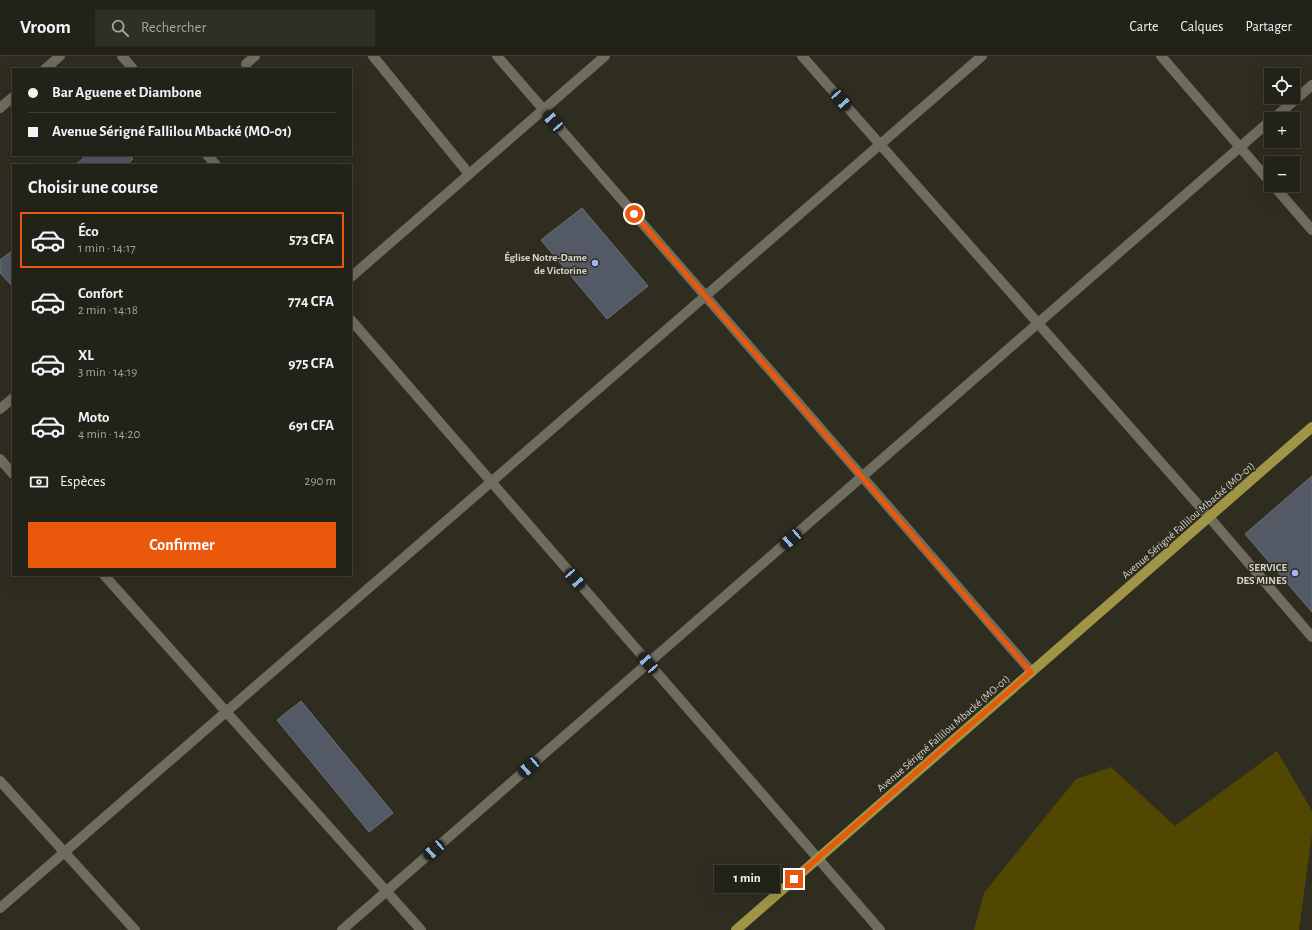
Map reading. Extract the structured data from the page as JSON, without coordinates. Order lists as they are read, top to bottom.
{
  "streets": {
    "main road": ["Avenue Sérigné Fallilou Mbacké (MO-01)"]
  },
  "places": ["Église Notre-Dame de Victorine", "SERVICE DES MINES"],
  "page": {
    "header": "Vroom",
    "search": "Rechercher",
    "nav": ["Carte", "Calques", "Partager"],
    "map_buttons": ["+", "−"],
    "banner": ["Bar Aguene et Diambone", "Avenue Sérigné Fallilou Mbacké (MO-01)"],
    "heading": "Choisir une course",
    "list": [
      {
        "name": "Éco",
        "note": "1 min · 14:17",
        "value": "573 CFA"
      },
      {
        "name": "Confort",
        "note": "2 min · 14:18",
        "value": "774 CFA"
      },
      {
        "name": "XL",
        "note": "3 min · 14:19",
        "value": "975 CFA"
      },
      {
        "name": "Moto",
        "note": "4 min · 14:20",
        "value": "691 CFA"
      }
    ],
    "pay": ["Espèces", "290 m"],
    "buttons": "Confirmer",
    "bubble": "1 min"
  }
}
